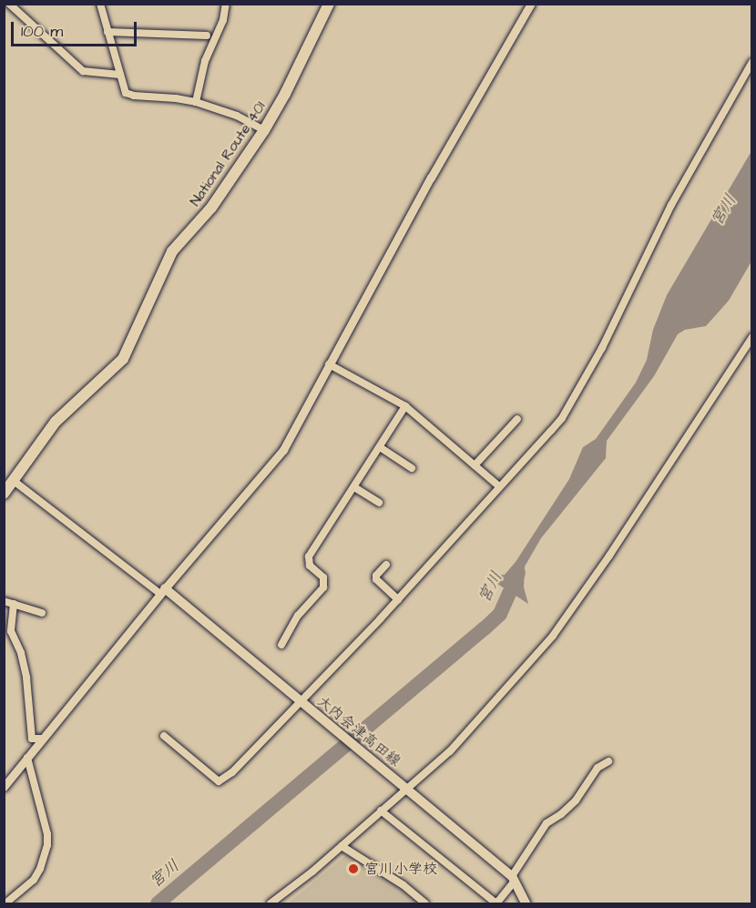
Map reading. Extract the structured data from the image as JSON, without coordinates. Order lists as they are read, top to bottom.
{
  "streets": {
    "highway": ["National Route 401"],
    "main road": ["大内会津高田線"]
  },
  "water": ["宮川"],
  "places": ["宮川小学校"],
  "scale_bar": "100 m"
}
